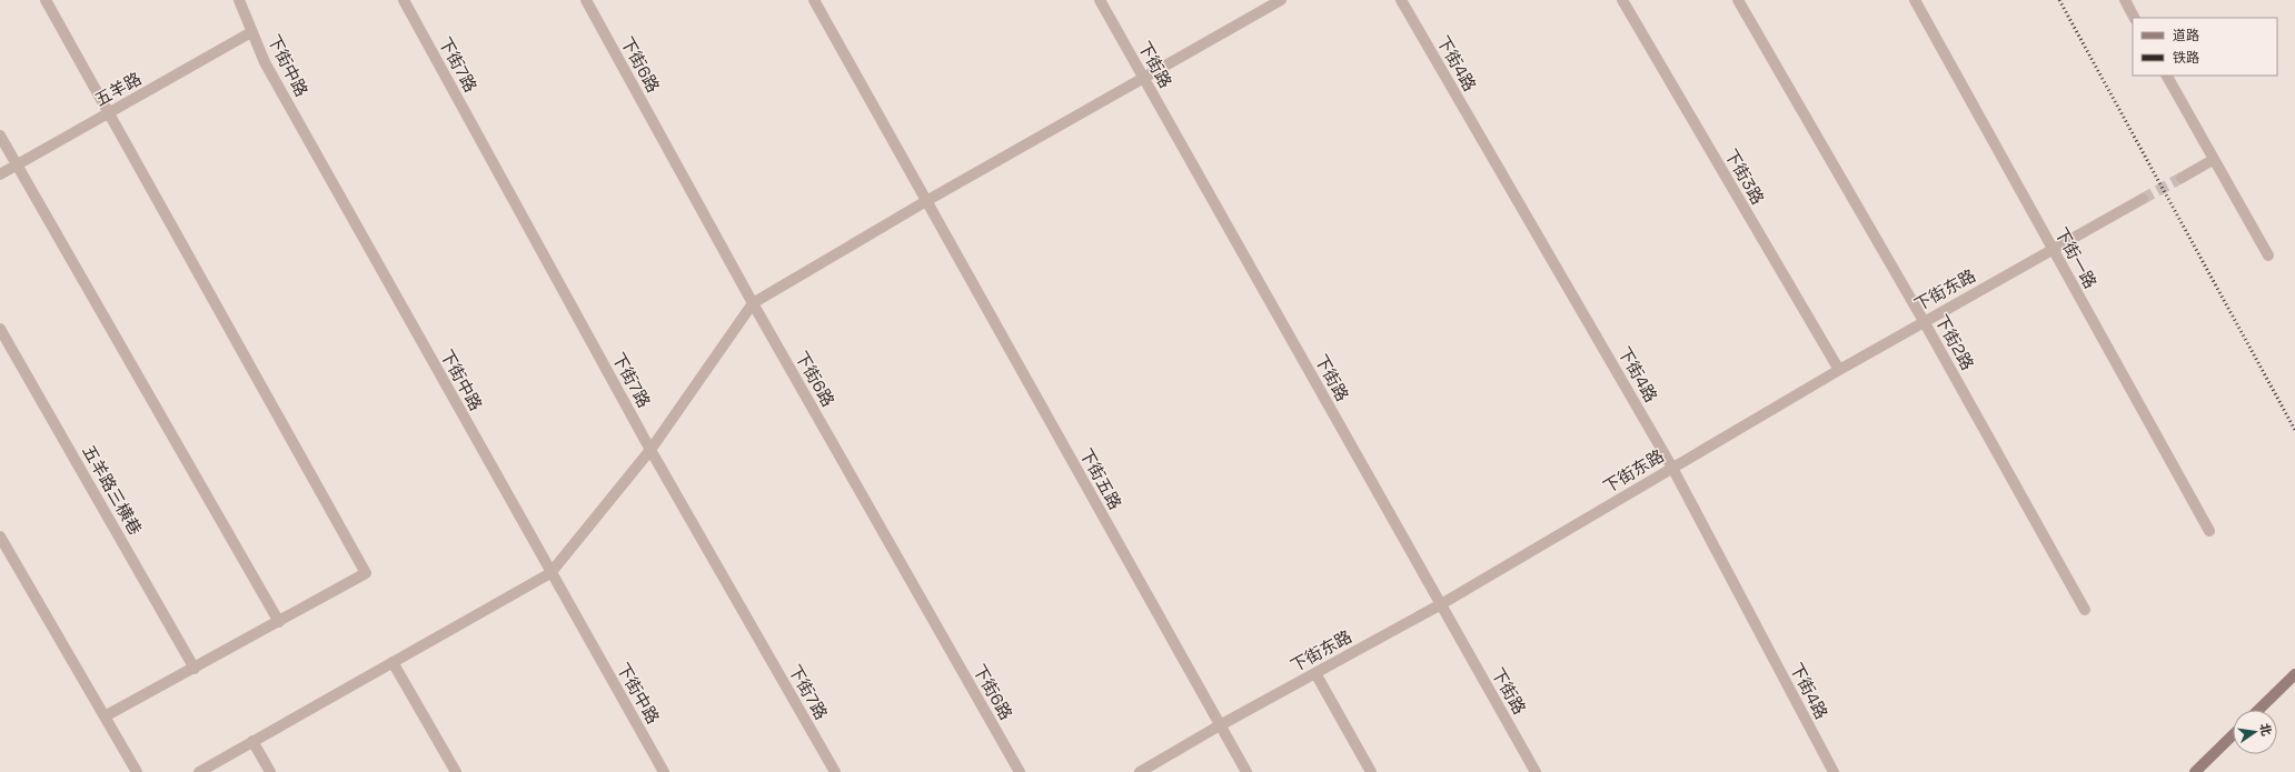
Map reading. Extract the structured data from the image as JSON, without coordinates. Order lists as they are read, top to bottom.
{
  "streets": {
    "street": [
      "下街4路",
      "下街7路",
      "下街6路",
      "下街路",
      "下街中路",
      "五羊路",
      "下街3路",
      "下街一路",
      "下街东路",
      "下街2路",
      "下街五路",
      "五羊路三横巷"
    ]
  },
  "crossings": [
    ["下街4路", "下街东路"],
    ["下街路", "下街东路"],
    ["下街中路", "五羊路"],
    ["下街3路", "下街东路"],
    ["下街一路", "下街东路"],
    ["下街东路", "下街2路"],
    ["下街东路", "下街五路"]
  ],
  "legend": ["道路", "铁路"],
  "north": "right"
}
